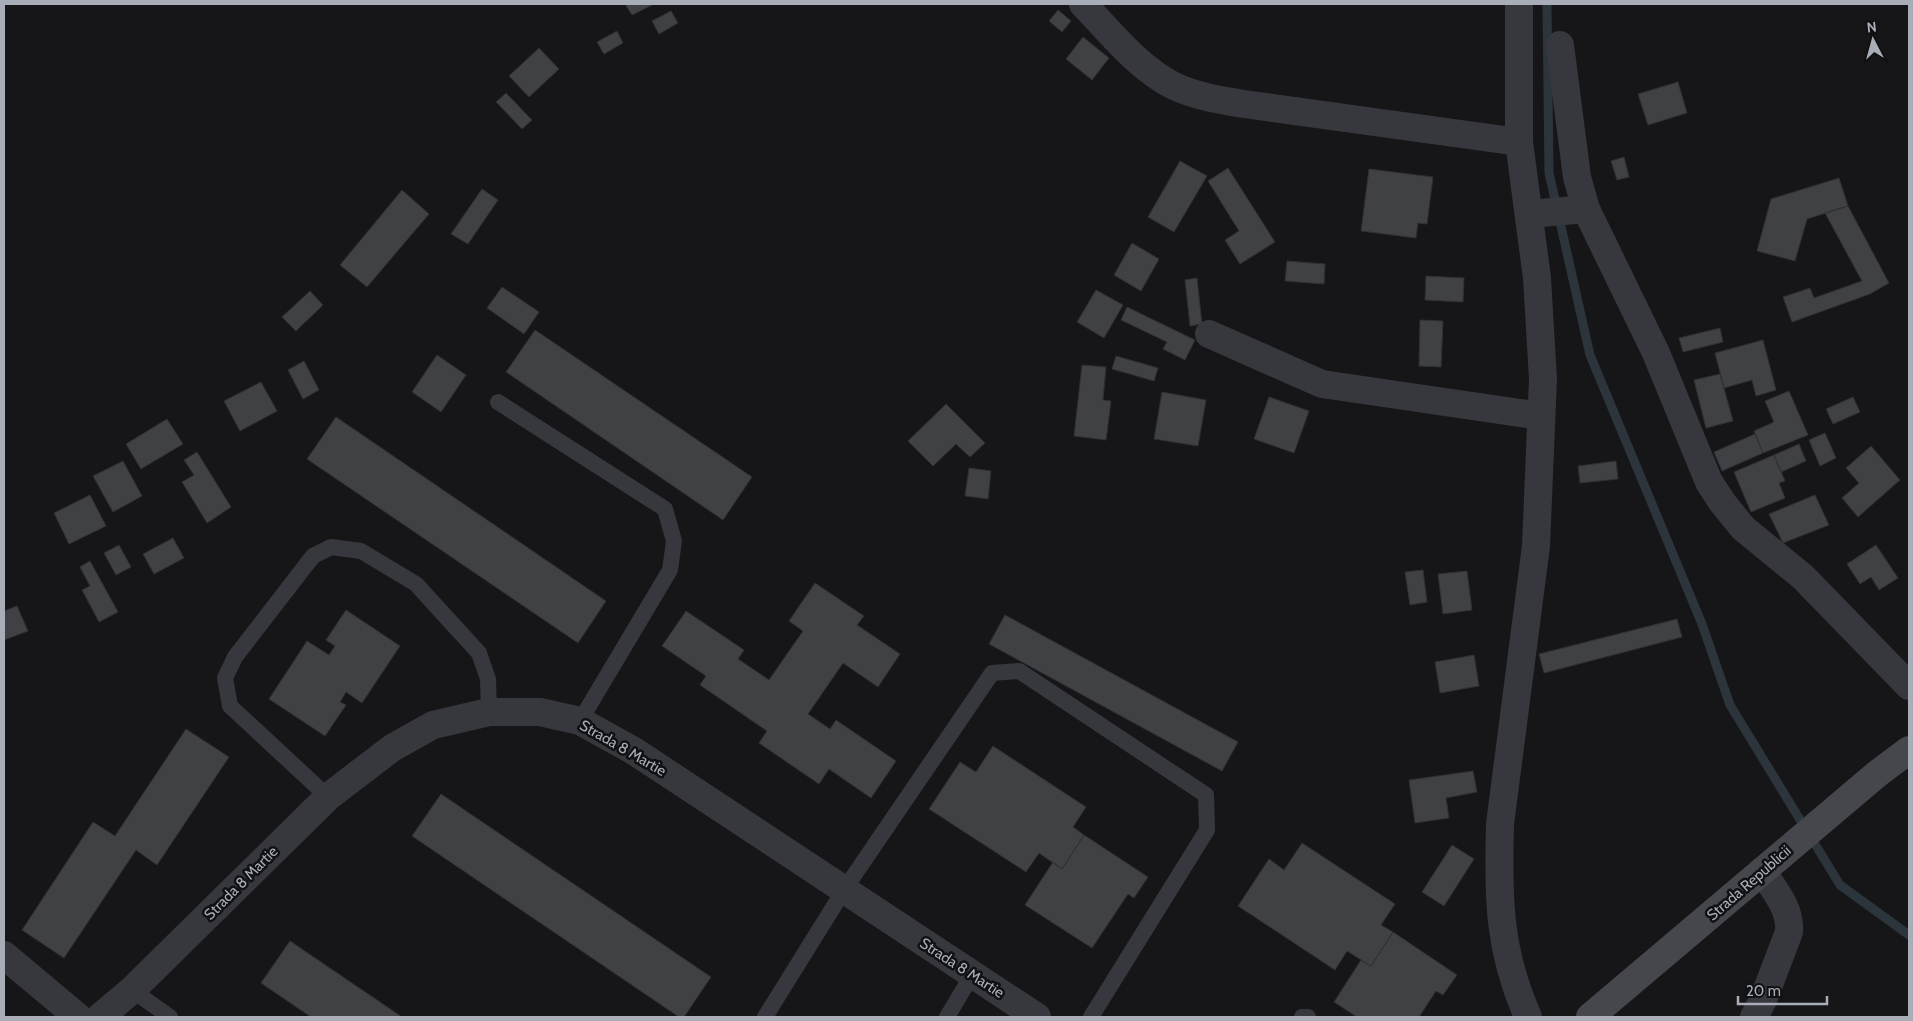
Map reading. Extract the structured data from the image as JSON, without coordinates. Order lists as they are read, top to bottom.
{
  "streets": {
    "main road": ["Strada Republicii"],
    "street": ["Strada 8 Martie"]
  },
  "scale_bar": "20 m",
  "north": "top"
}
